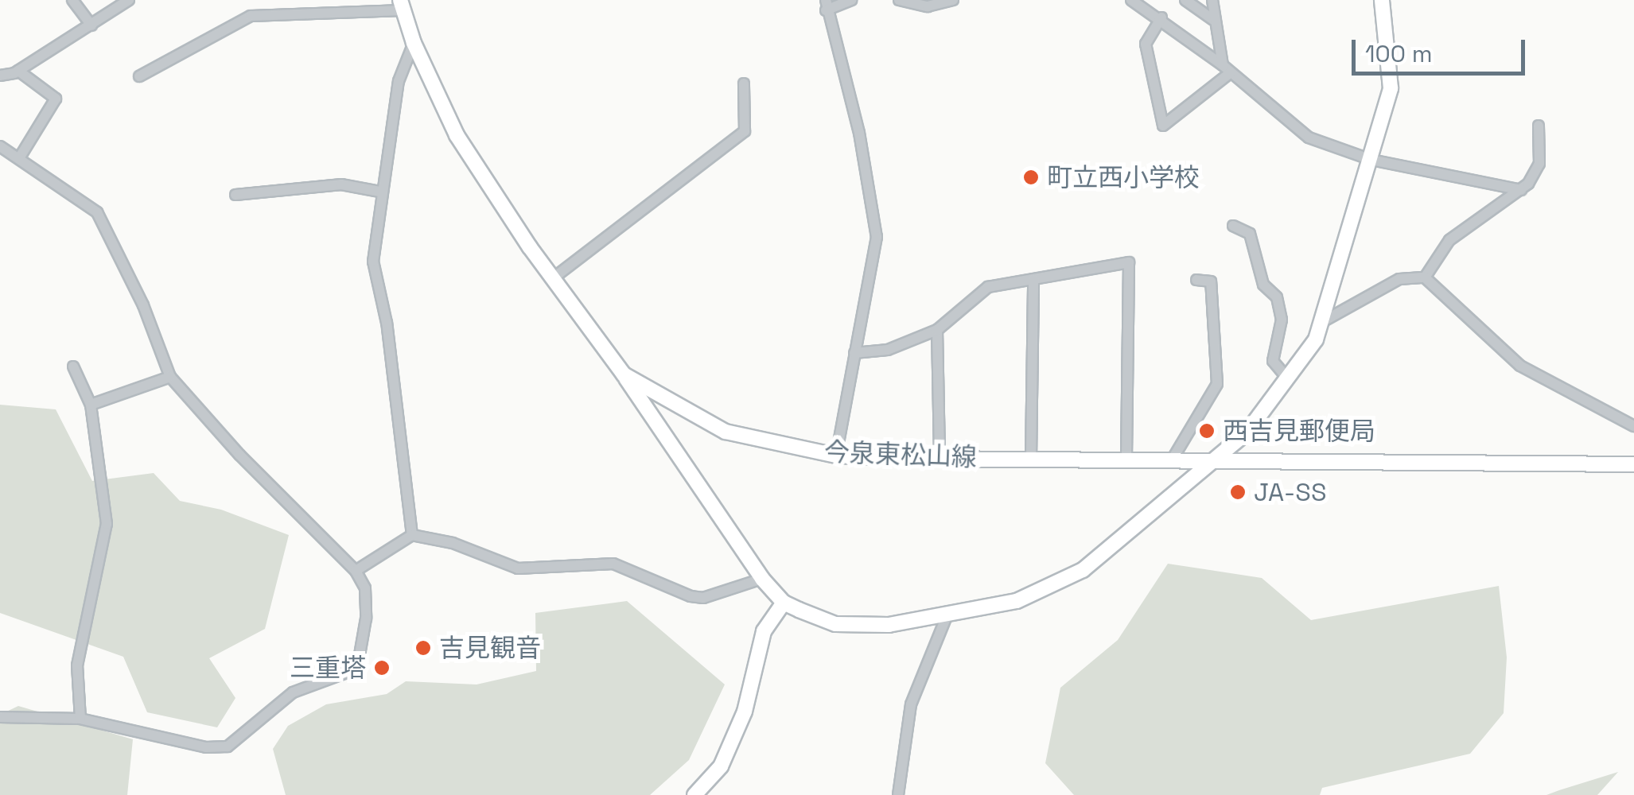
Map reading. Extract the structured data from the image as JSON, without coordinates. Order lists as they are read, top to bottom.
{
  "streets": {
    "street": ["今泉東松山線"]
  },
  "places": [
    "町立西小学校",
    "西吉見郵便局",
    "JA-SS",
    "吉見観音",
    "三重塔"
  ],
  "scale_bar": "100 m"
}
